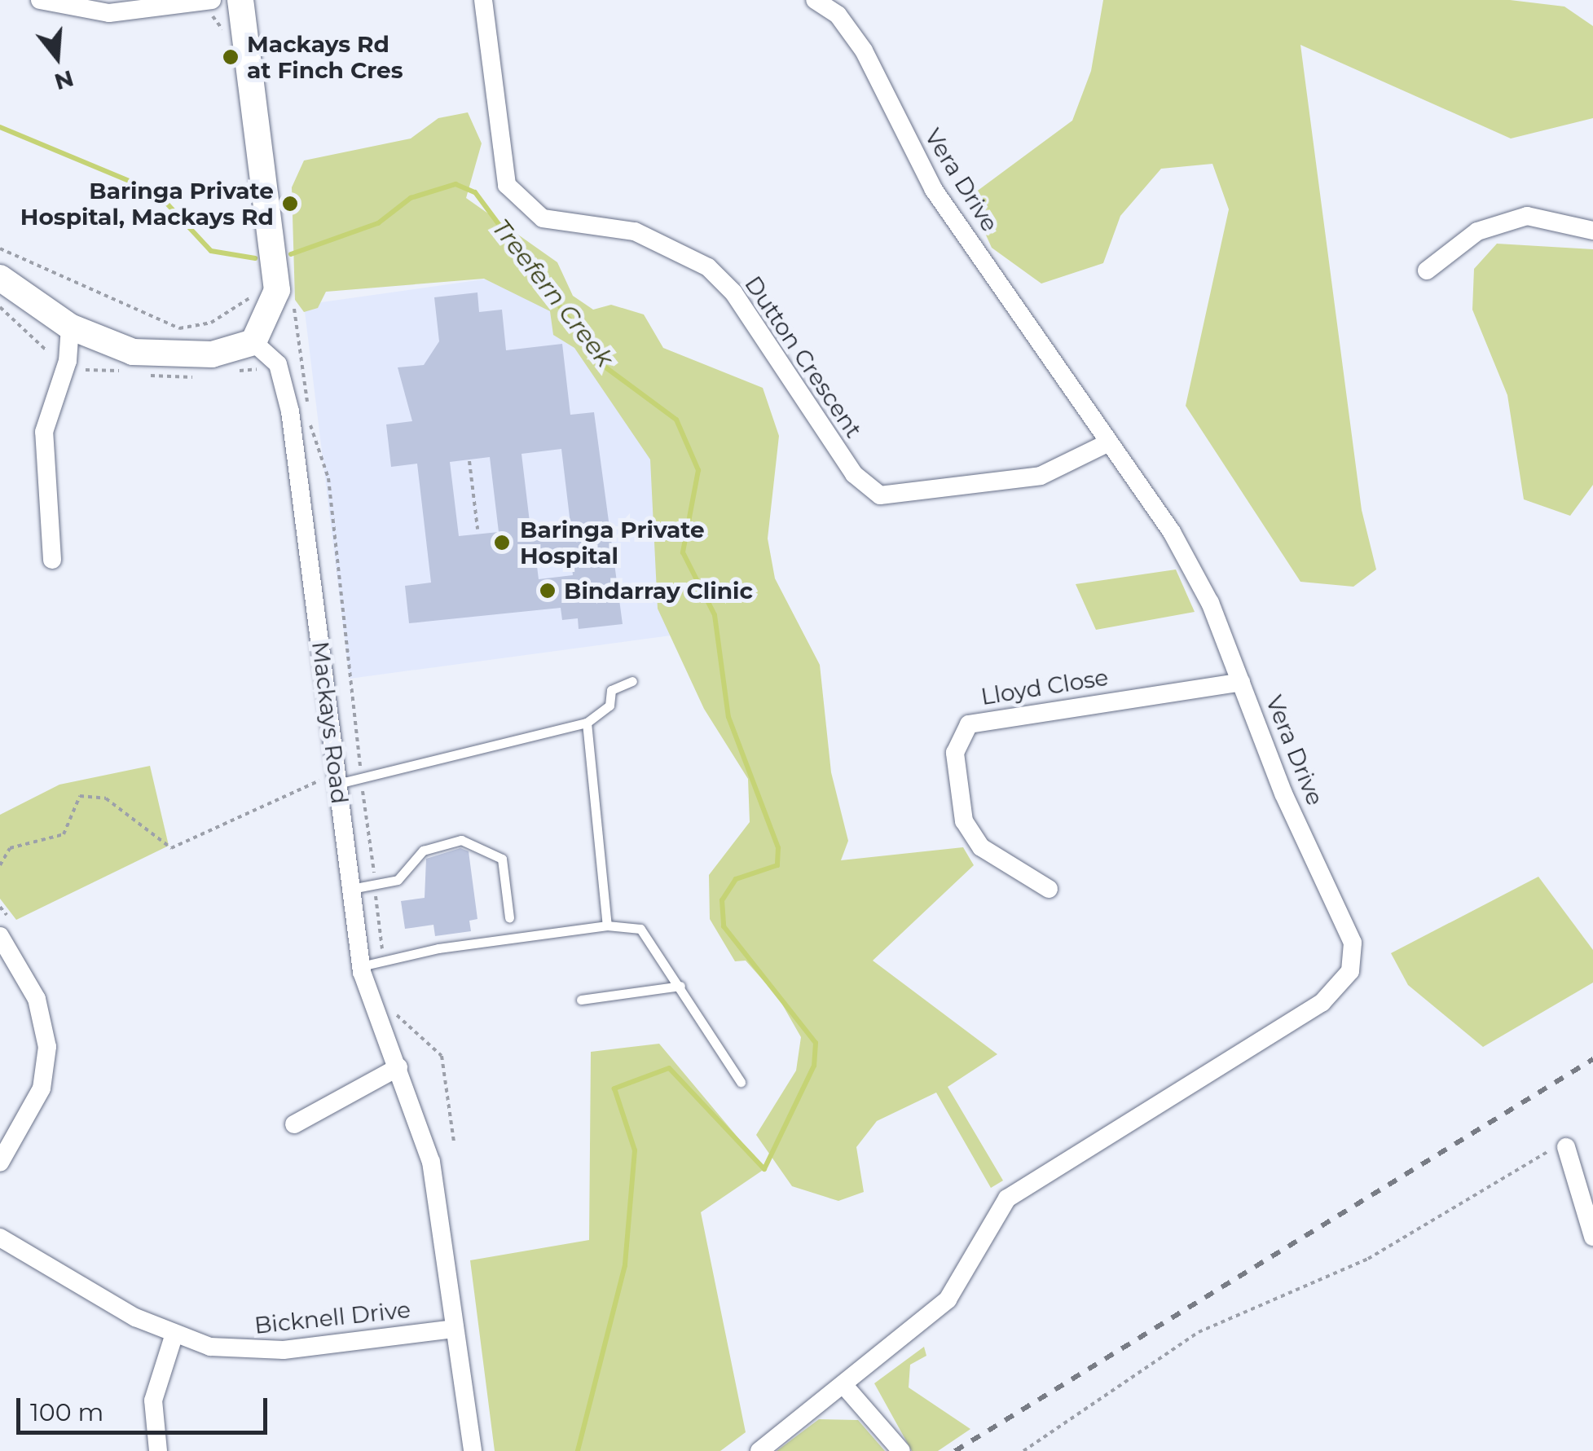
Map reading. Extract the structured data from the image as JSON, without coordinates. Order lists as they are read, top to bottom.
{
  "streets": {
    "street": [
      "Vera Drive",
      "Dutton Crescent",
      "Lloyd Close",
      "Mackays Road",
      "Bicknell Drive"
    ]
  },
  "crossings": [
    ["Vera Drive", "Dutton Crescent"],
    ["Vera Drive", "Lloyd Close"],
    ["Mackays Road", "Bicknell Drive"]
  ],
  "water": ["Treefern Creek"],
  "places": [
    "Mackays Rd at Finch Cres",
    "Baringa Private Hospital, Mackays Rd",
    "Baringa Private Hospital",
    "Bindarray Clinic"
  ],
  "scale_bar": "100 m",
  "north": "bottom"
}
